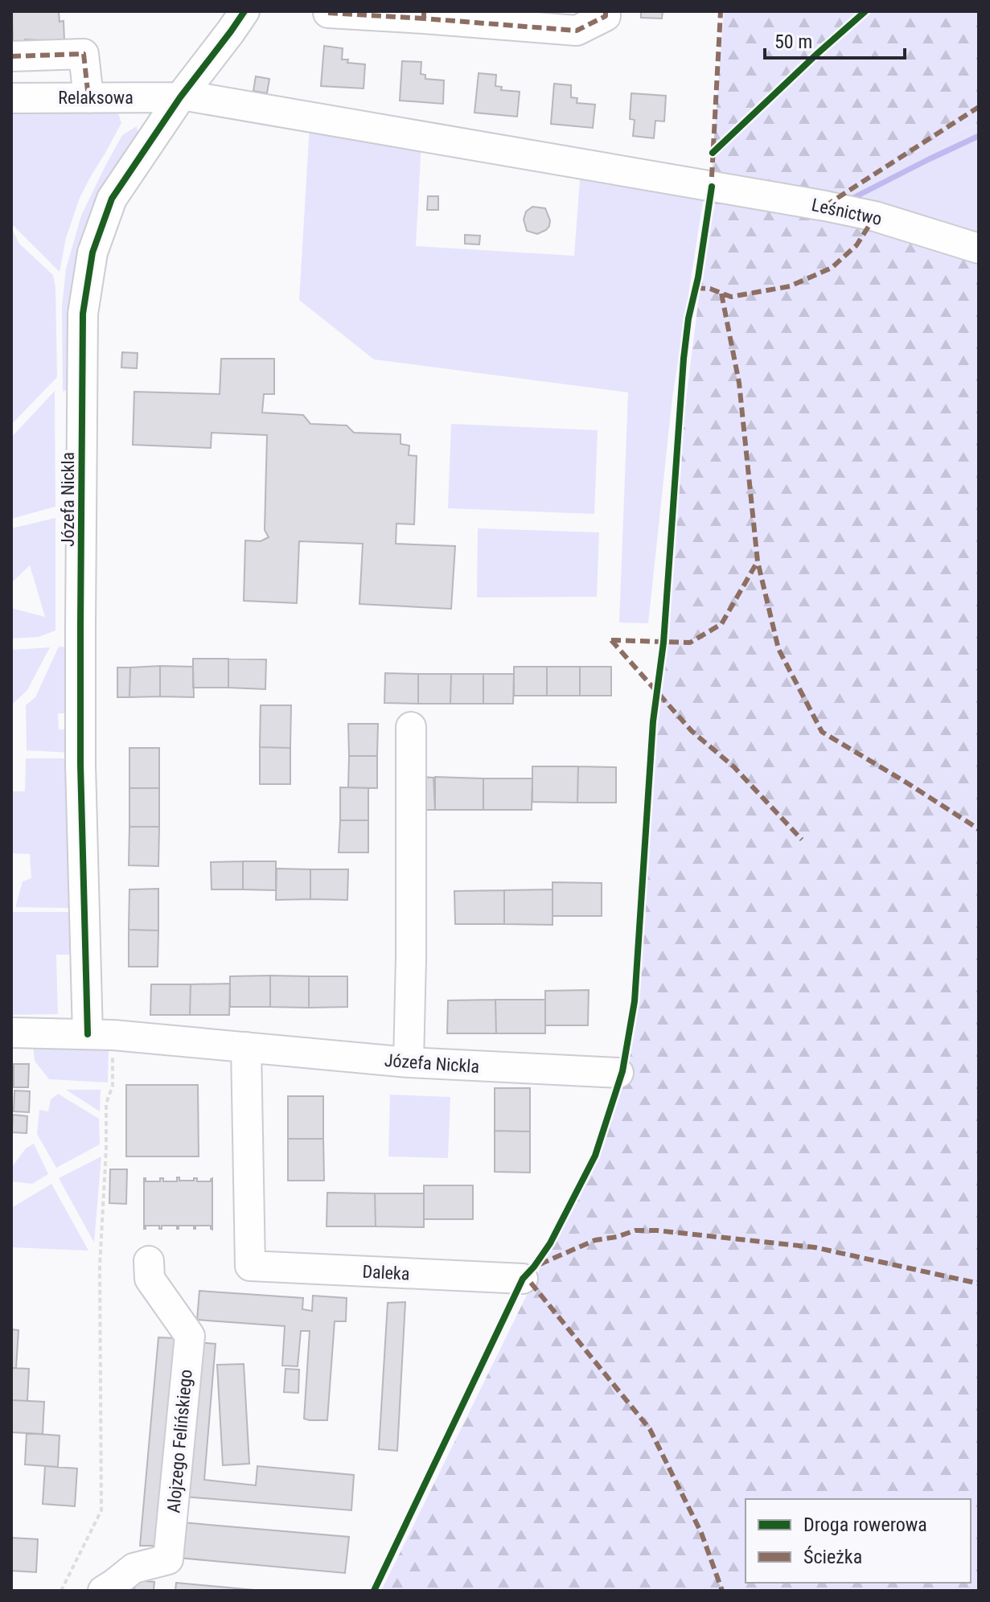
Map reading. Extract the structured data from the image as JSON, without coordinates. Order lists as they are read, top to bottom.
{
  "streets": {
    "street": [
      "Relaksowa",
      "Leśnictwo",
      "Józefa Nickla",
      "Daleka",
      "Alojzego Felińskiego"
    ]
  },
  "crossings": [
    ["Relaksowa", "Leśnictwo"],
    ["Relaksowa", "Józefa Nickla"],
    ["Józefa Nickla", "Daleka"]
  ],
  "legend": ["Droga rowerowa", "Ścieżka"],
  "scale_bar": "50 m"
}
